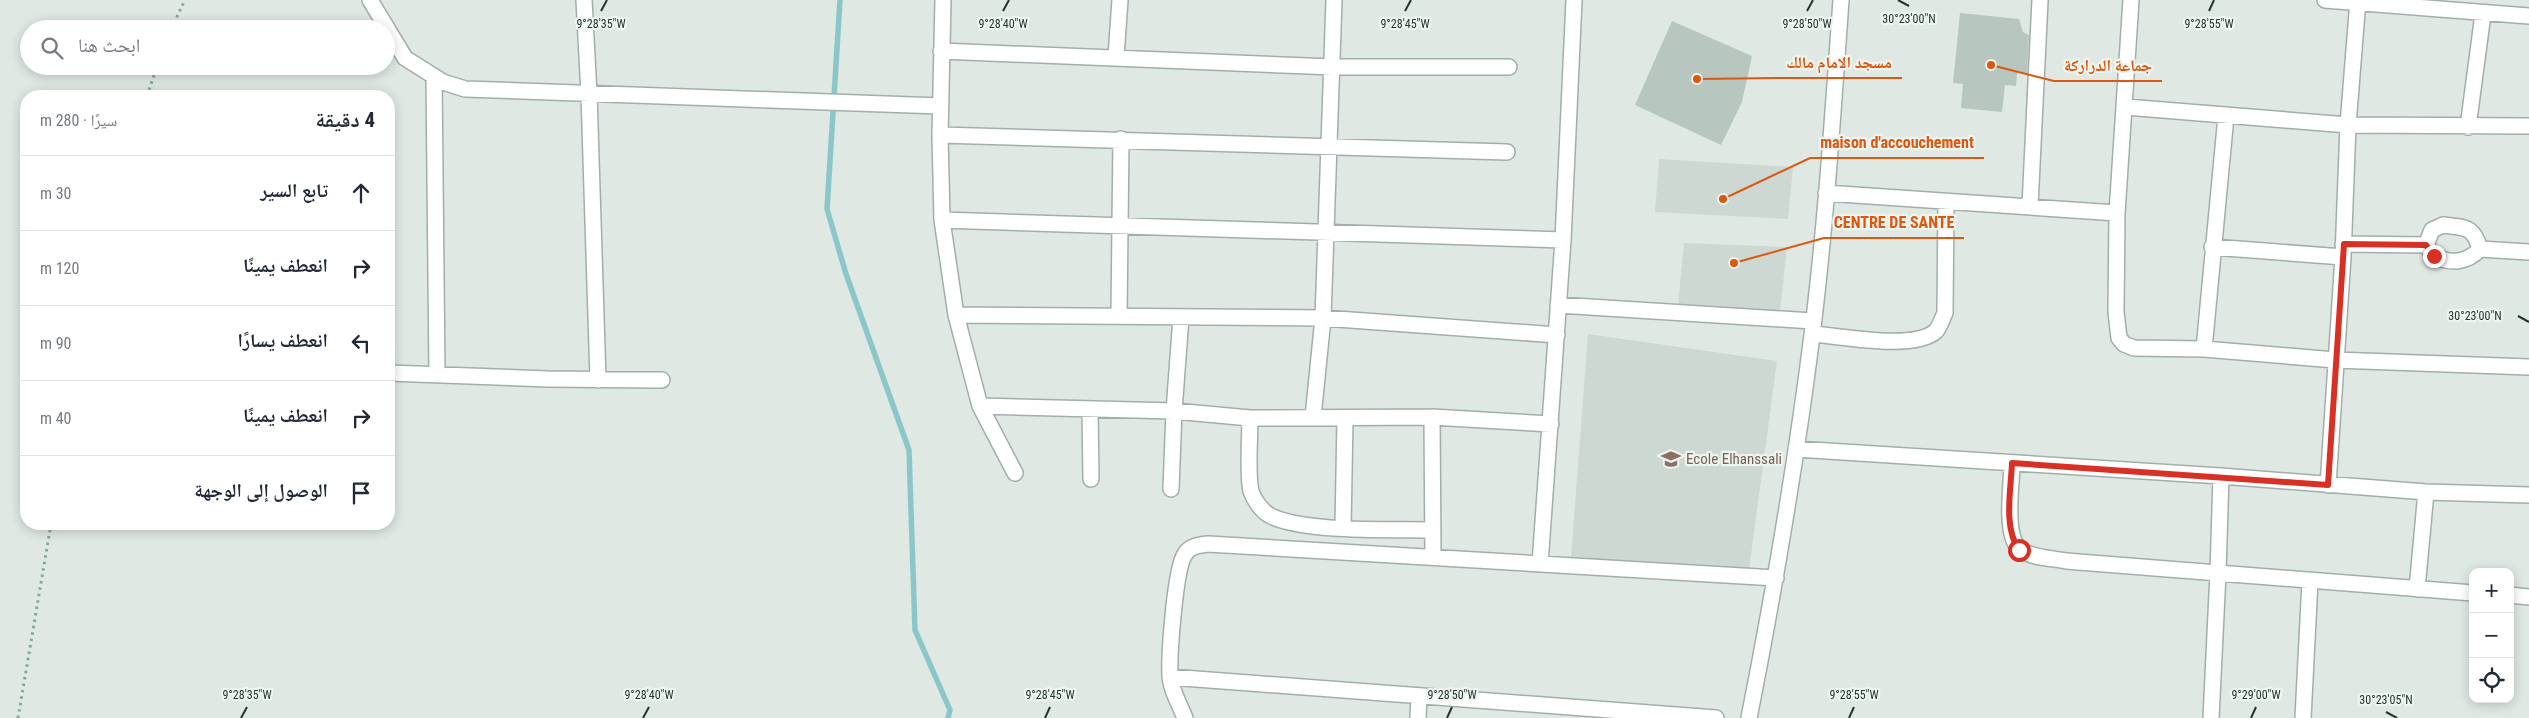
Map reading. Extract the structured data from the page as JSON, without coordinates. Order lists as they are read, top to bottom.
{
  "places": {
    "other": [
      "جماعة الدراركة",
      "مسجد الامام مالك",
      "maison d'accouchement",
      "CENTRE DE SANTE"
    ],
    "school or university": ["Ecole Elhanssali"]
  },
  "page": {
    "search": "ابحث هنا",
    "heading": ["4 دقيقة", "سيرًا · 280 m"],
    "list": [
      ["تابع السير", "30 m"],
      ["انعطف يمينًا", "120 m"],
      ["انعطف يسارًا", "90 m"],
      ["انعطف يمينًا", "40 m"],
      "الوصول إلى الوجهة"
    ],
    "map_buttons": ["+", "−"]
  },
  "coordinates": [
    "30°23'00\"N",
    "9°28'35\"W",
    "9°28'40\"W",
    "9°28'45\"W",
    "9°28'50\"W",
    "9°28'55\"W",
    "9°29'00\"W",
    "30°23'05\"N"
  ]
}
